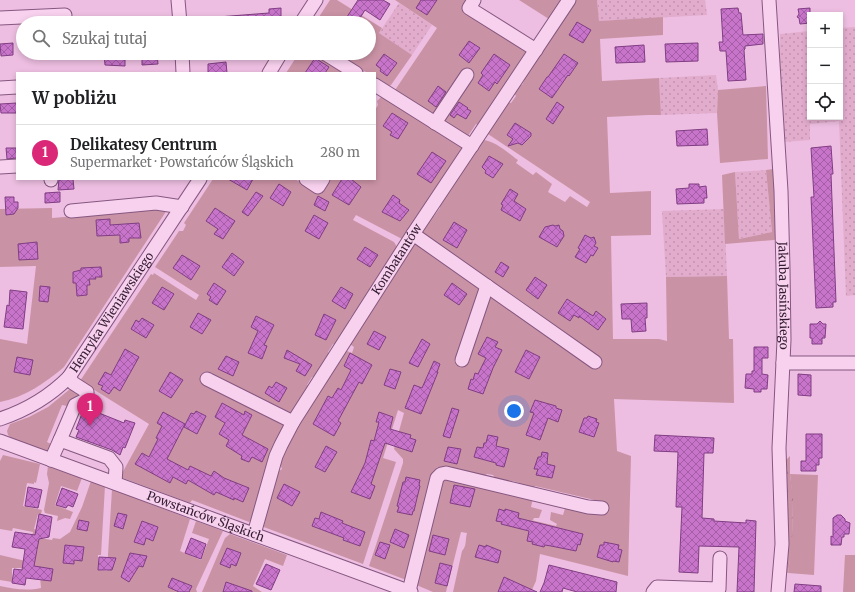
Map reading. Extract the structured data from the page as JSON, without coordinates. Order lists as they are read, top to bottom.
{
  "streets": {
    "street": [
      "Kombatantów",
      "Jakuba Jasińskiego",
      "Henryka Wieniawskiego",
      "Powstańców Śląskich"
    ]
  },
  "crossings": [
    ["Kombatantów", "Powstańców Śląskich"]
  ],
  "page": {
    "map_buttons": ["+", "−"],
    "search": "Szukaj tutaj",
    "heading": "W pobliżu",
    "list": [
      {
        "mark": "1",
        "name": "Delikatesy Centrum",
        "note": "Supermarket · Powstańców Śląskich",
        "value": "280 m"
      }
    ],
    "pins": "1"
  }
}
